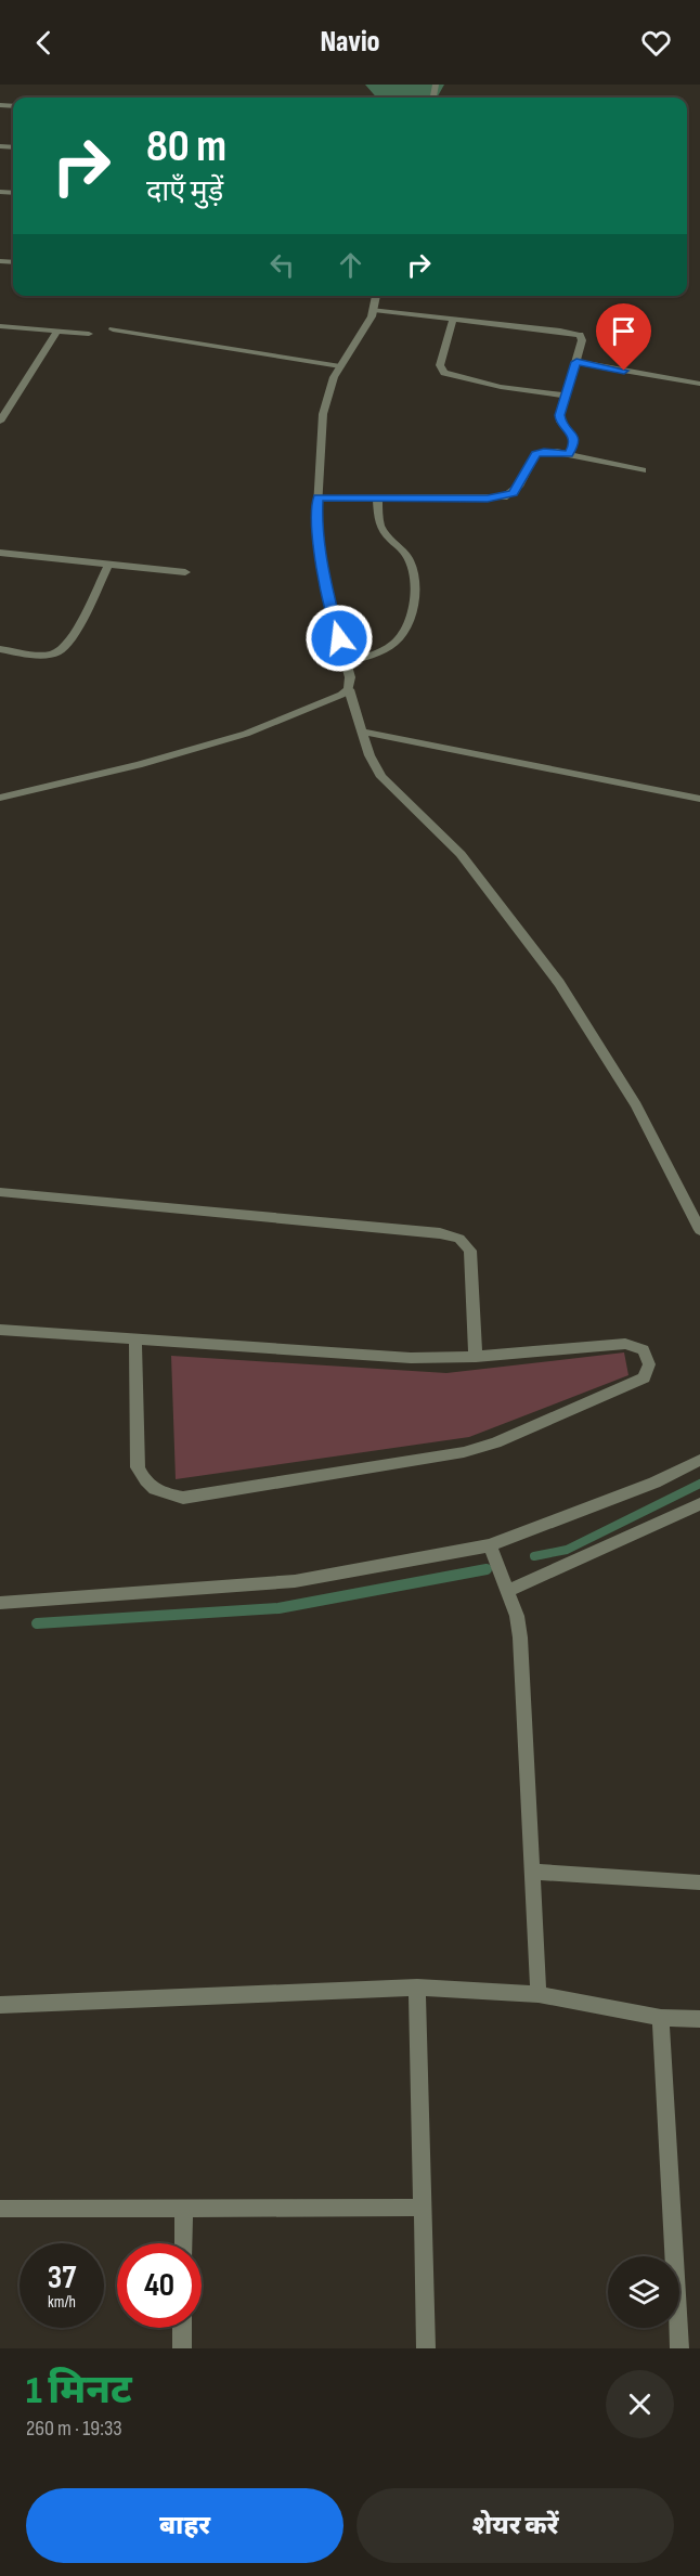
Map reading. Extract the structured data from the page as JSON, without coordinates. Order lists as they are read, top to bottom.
{
  "page": {
    "header": "Navio",
    "turn": ["80 m", "दाएँ मुड़ें"],
    "speed": "37 km/h",
    "limit": "40",
    "heading": ["1 मिनट", "260 m · 19:33"],
    "buttons": ["बाहर", "शेयर करें"]
  }
}
